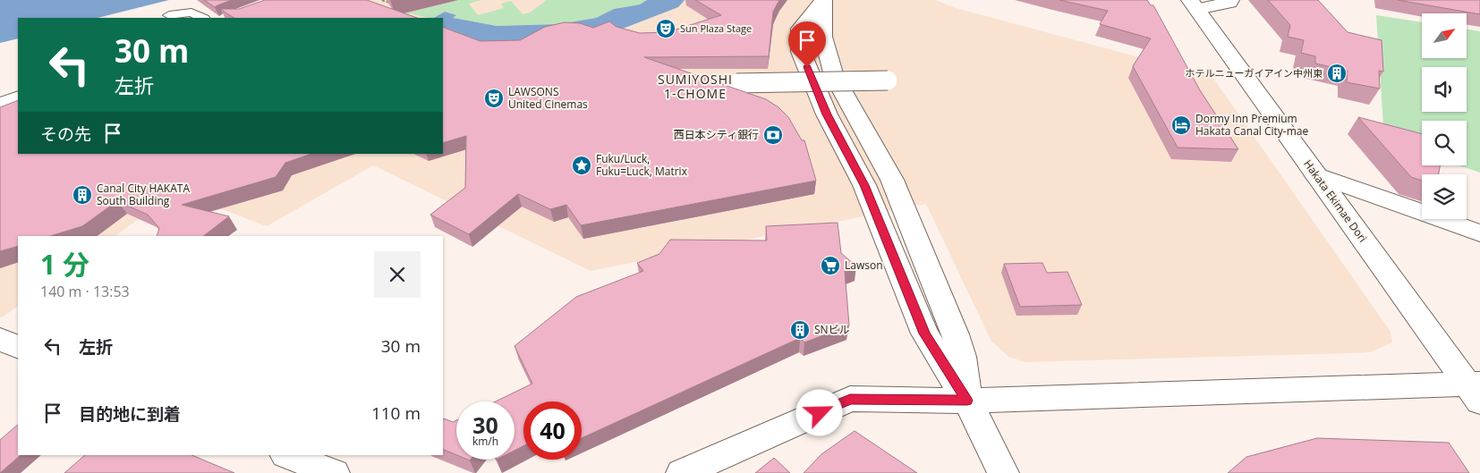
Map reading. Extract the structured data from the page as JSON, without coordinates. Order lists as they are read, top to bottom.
{
  "streets": {
    "street": ["Hakata Ekimae Dori"]
  },
  "districts": ["SUMIYOSHI 1-CHOME"],
  "places": {
    "theatre": ["Sun Plaza Stage", "LAWSONS United Cinemas"],
    "building": ["ホテルニューガイアイン中州東", "Canal City HAKATA South Building", "SNビル"],
    "hotel": ["Dormy Inn Premium Hakata Canal City-mae"],
    "bank": ["西日本シティ銀行"],
    "place": ["Fuku/Luck, Fuku=Luck, Matrix"],
    "supermarket": ["Lawson"]
  },
  "north": "top right",
  "page": {
    "turn": ["30 m", "左折"],
    "then": "その先",
    "heading": ["1 分", "140 m · 13:53"],
    "list": [
      {
        "name": "左折",
        "value": "30 m"
      },
      {
        "name": "目的地に到着",
        "value": "110 m"
      }
    ],
    "speed": "30 km/h",
    "limit": "40"
  }
}
